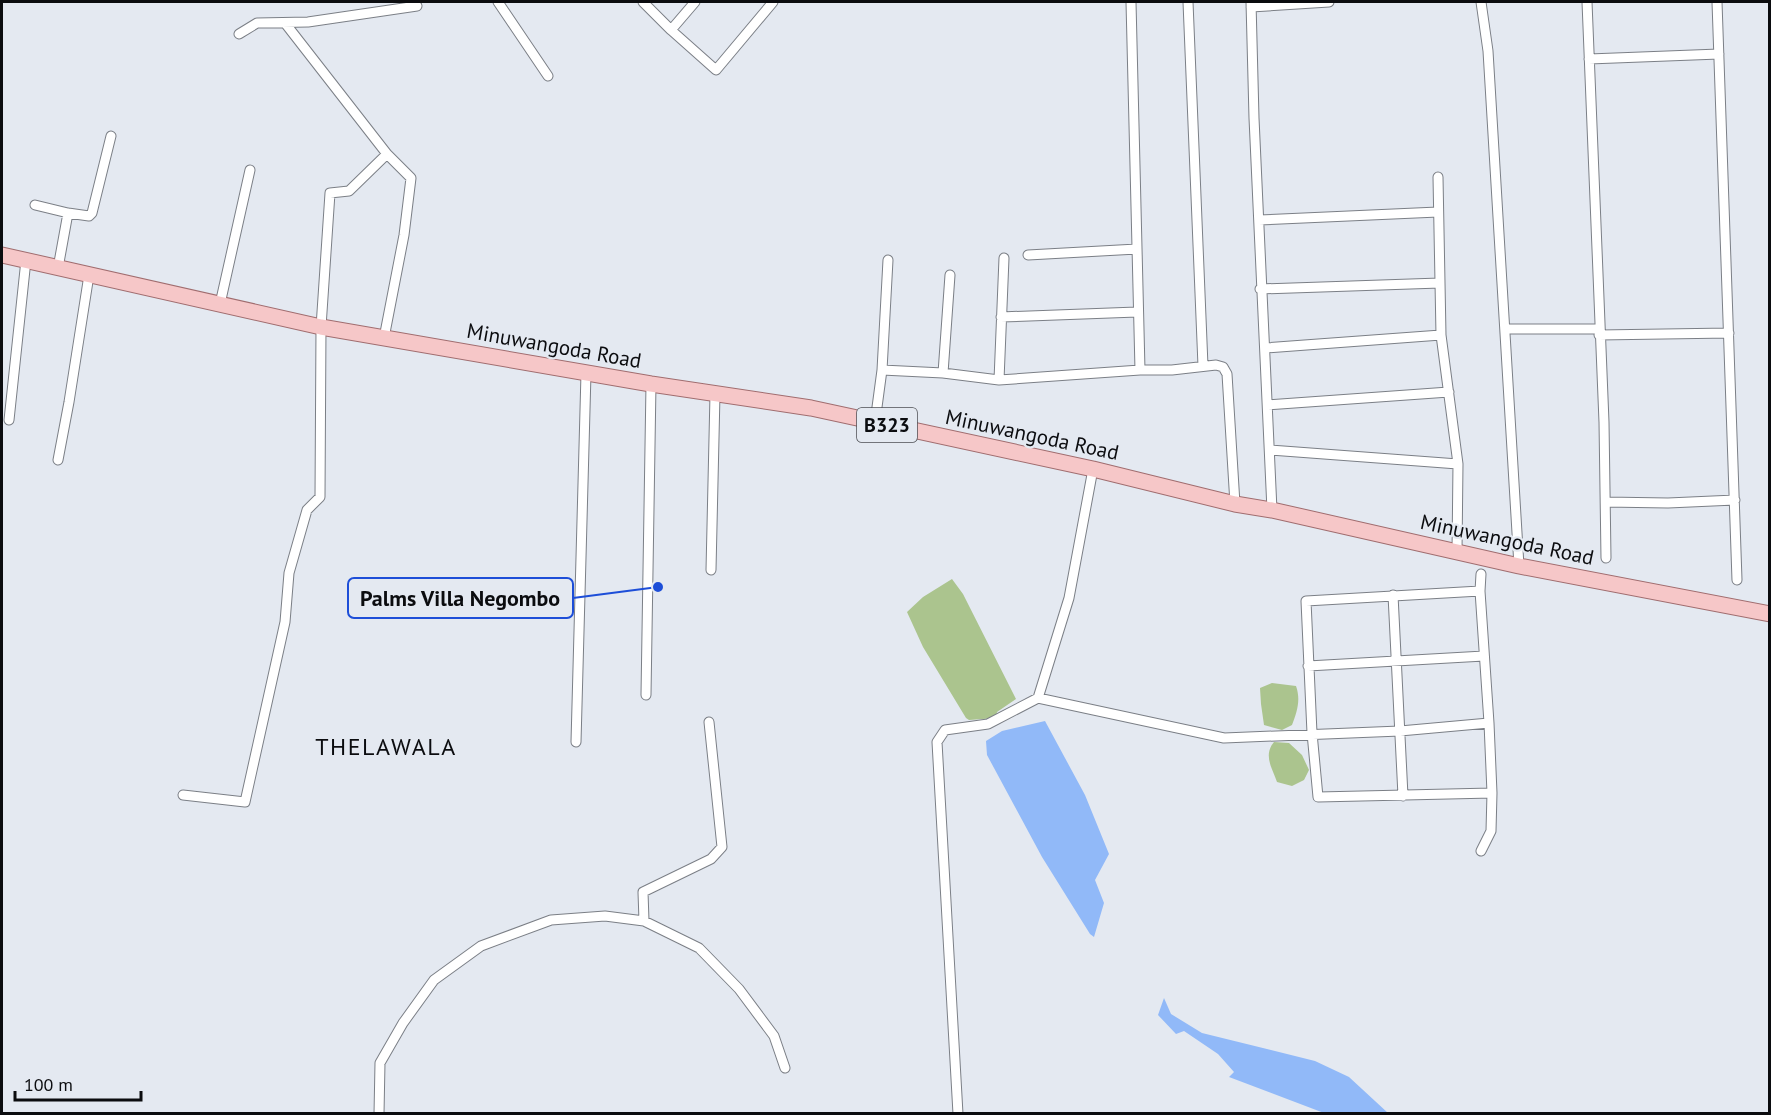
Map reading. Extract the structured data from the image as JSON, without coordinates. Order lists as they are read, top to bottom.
{
  "streets": {
    "main road": ["Minuwangoda Road", "B323"]
  },
  "districts": ["THELAWALA"],
  "places": ["Palms Villa Negombo"],
  "scale_bar": "100 m"
}
